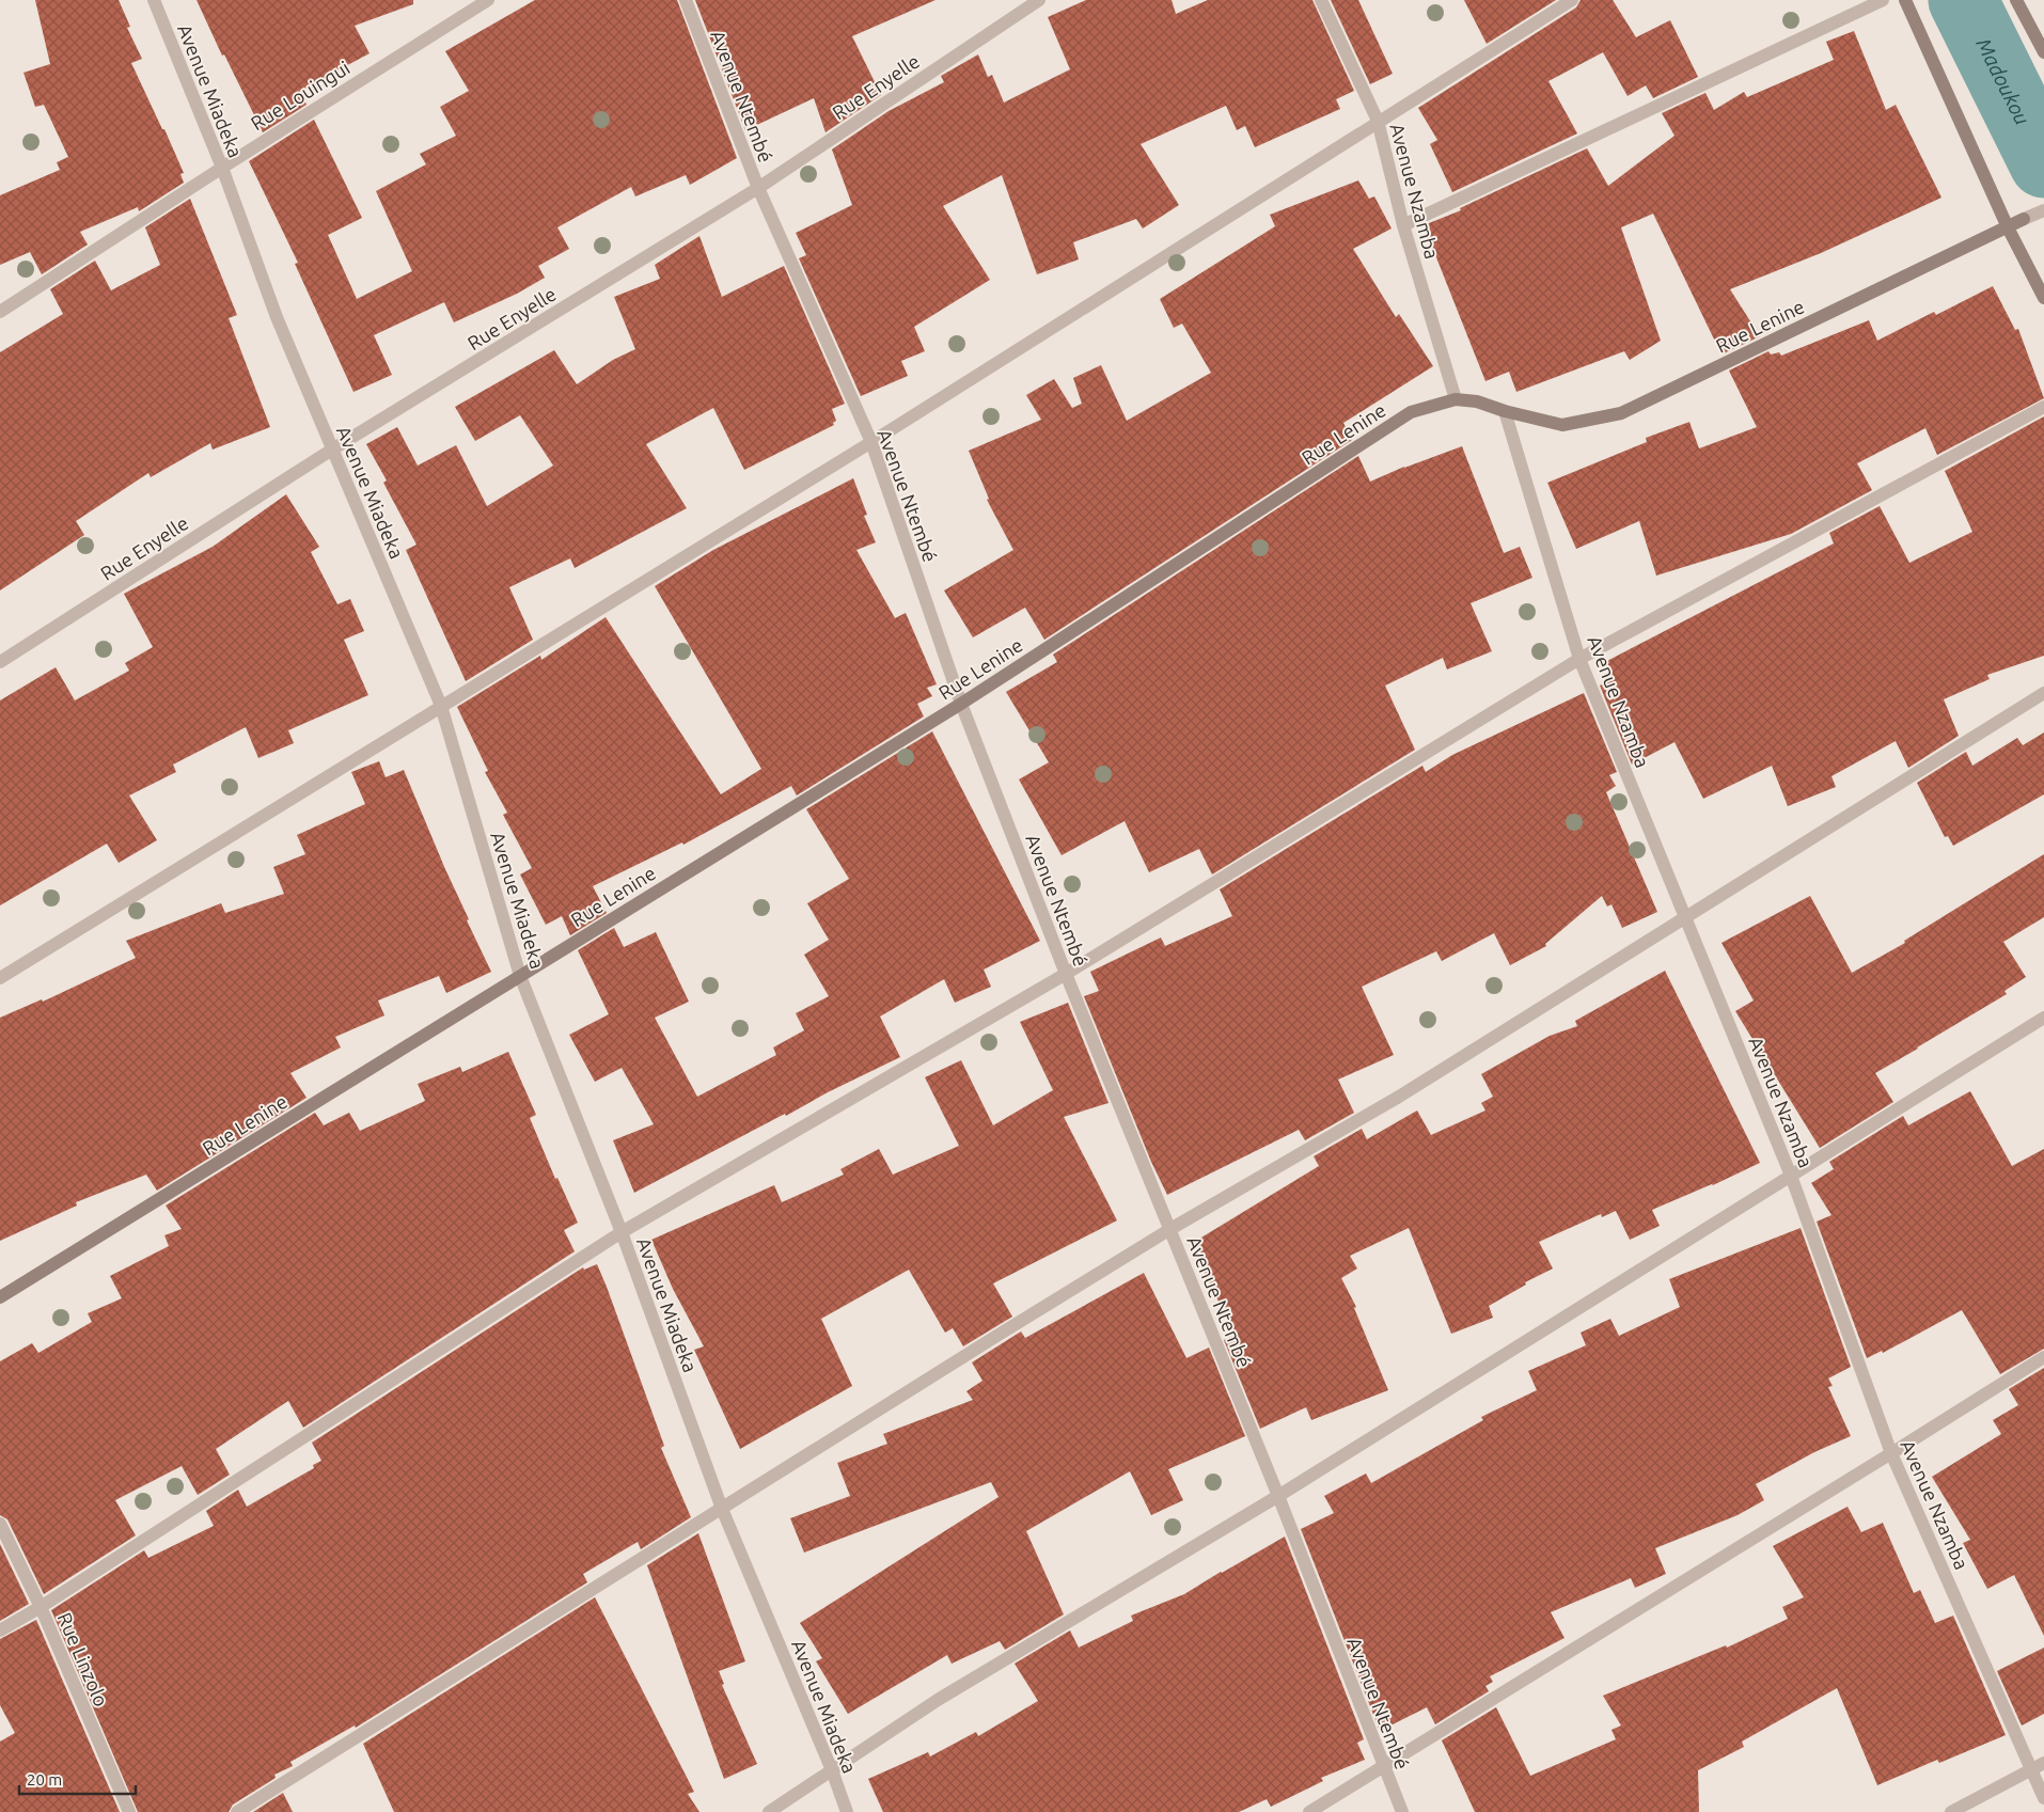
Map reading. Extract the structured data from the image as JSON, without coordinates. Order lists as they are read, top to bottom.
{
  "streets": {
    "street": [
      "Rue Enyelle",
      "Avenue Miadeka",
      "Rue Louingui",
      "Avenue Ntembé",
      "Avenue Nzamba",
      "Rue Lenine",
      "Rue Linzolo"
    ]
  },
  "crossings": [
    ["Rue Enyelle", "Avenue Miadeka"],
    ["Rue Enyelle", "Avenue Ntembé"],
    ["Avenue Miadeka", "Rue Louingui"],
    ["Avenue Miadeka", "Rue Lenine"],
    ["Avenue Ntembé", "Rue Lenine"],
    ["Avenue Nzamba", "Rue Lenine"]
  ],
  "water": ["Madoukou"],
  "scale_bar": "20 m"
}
